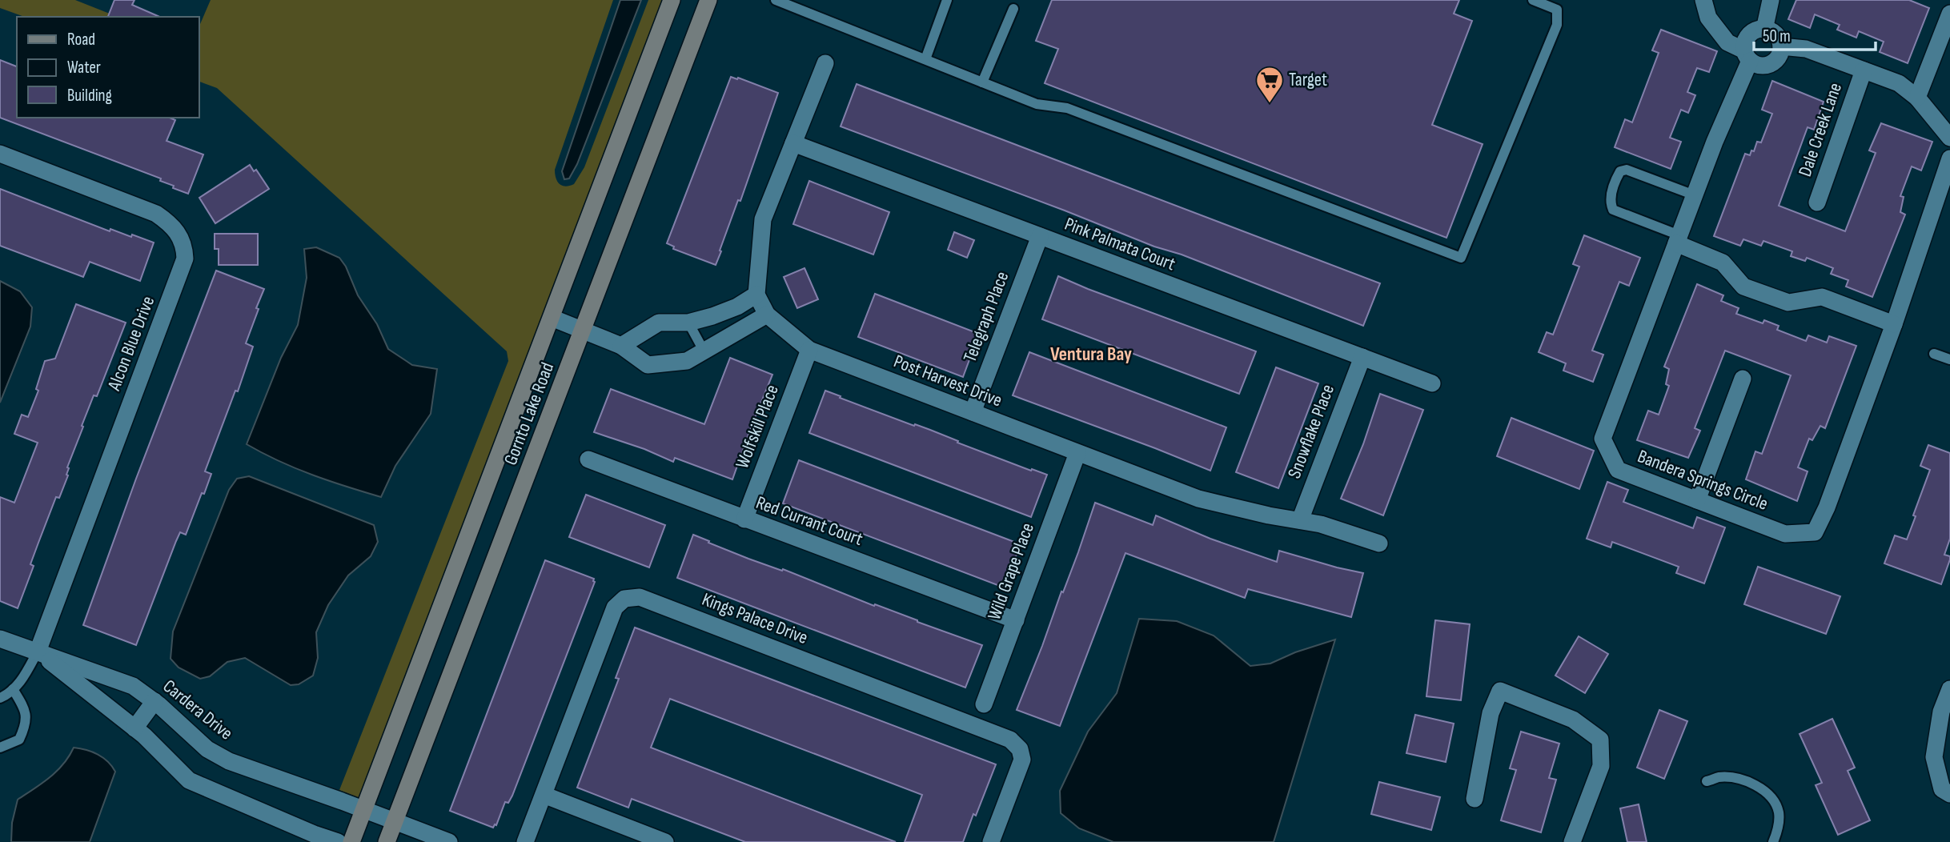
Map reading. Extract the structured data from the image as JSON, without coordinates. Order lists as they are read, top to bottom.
{
  "streets": {
    "street": [
      "Dale Creek Lane",
      "Pink Palmata Court",
      "Telegraph Place",
      "Alcon Blue Drive",
      "Post Harvest Drive",
      "Gornto Lake Road",
      "Wolfskill Place",
      "Snowflake Place",
      "Bandera Springs Circle",
      "Red Currant Court",
      "Wild Grape Place",
      "Kings Palace Drive",
      "Cardera Drive"
    ]
  },
  "crossings": [
    ["Pink Palmata Court", "Telegraph Place"],
    ["Pink Palmata Court", "Snowflake Place"],
    ["Telegraph Place", "Post Harvest Drive"],
    ["Alcon Blue Drive", "Cardera Drive"],
    ["Post Harvest Drive", "Wolfskill Place"],
    ["Post Harvest Drive", "Snowflake Place"],
    ["Post Harvest Drive", "Wild Grape Place"],
    ["Gornto Lake Road", "Cardera Drive"],
    ["Wolfskill Place", "Red Currant Court"],
    ["Red Currant Court", "Wild Grape Place"]
  ],
  "districts": ["Ventura Bay"],
  "places": {
    "supermarket": ["Target"]
  },
  "legend": ["Road", "Water", "Building"],
  "scale_bar": "50 m"
}
